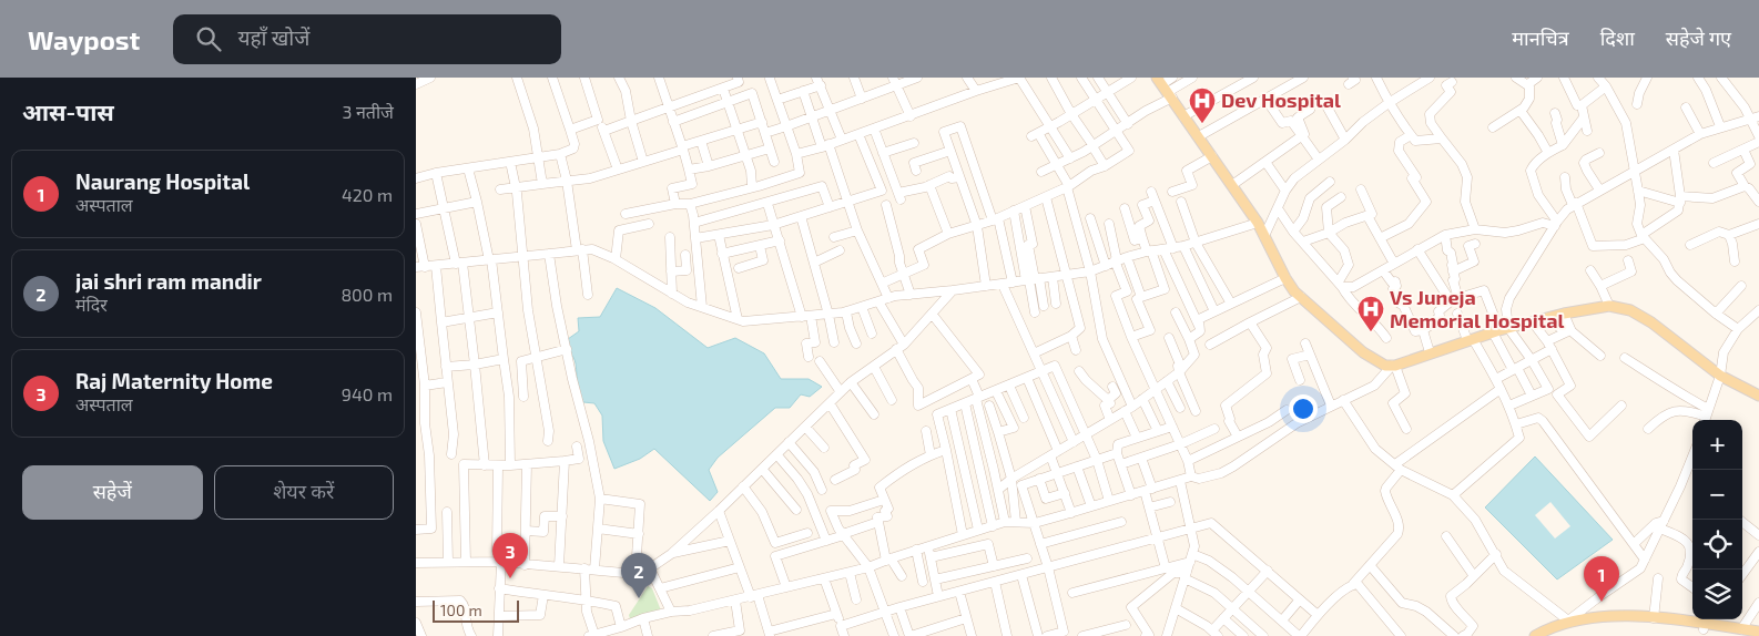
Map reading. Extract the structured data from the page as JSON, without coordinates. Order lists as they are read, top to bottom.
{
  "places": {
    "hospital": ["Dev Hospital", "Vs Juneja Memorial Hospital"]
  },
  "scale_bar": "100 m",
  "page": {
    "header": "Waypost",
    "search": "यहाँ खोजें",
    "nav": ["मानचित्र", "दिशा", "सहेजे गए"],
    "heading": ["आस-पास", "3 नतीजे"],
    "list": [
      {
        "mark": "1",
        "name": "Naurang Hospital",
        "note": "अस्पताल",
        "value": "420 m"
      },
      {
        "mark": "2",
        "name": "jai shri ram mandir",
        "note": "मंदिर",
        "value": "800 m"
      },
      {
        "mark": "3",
        "name": "Raj Maternity Home",
        "note": "अस्पताल",
        "value": "940 m"
      }
    ],
    "map_buttons": ["+", "−"],
    "buttons": ["सहेजें", "शेयर करें"],
    "pins": ["3", "2", "1"],
    "scale": "100 m"
  }
}
